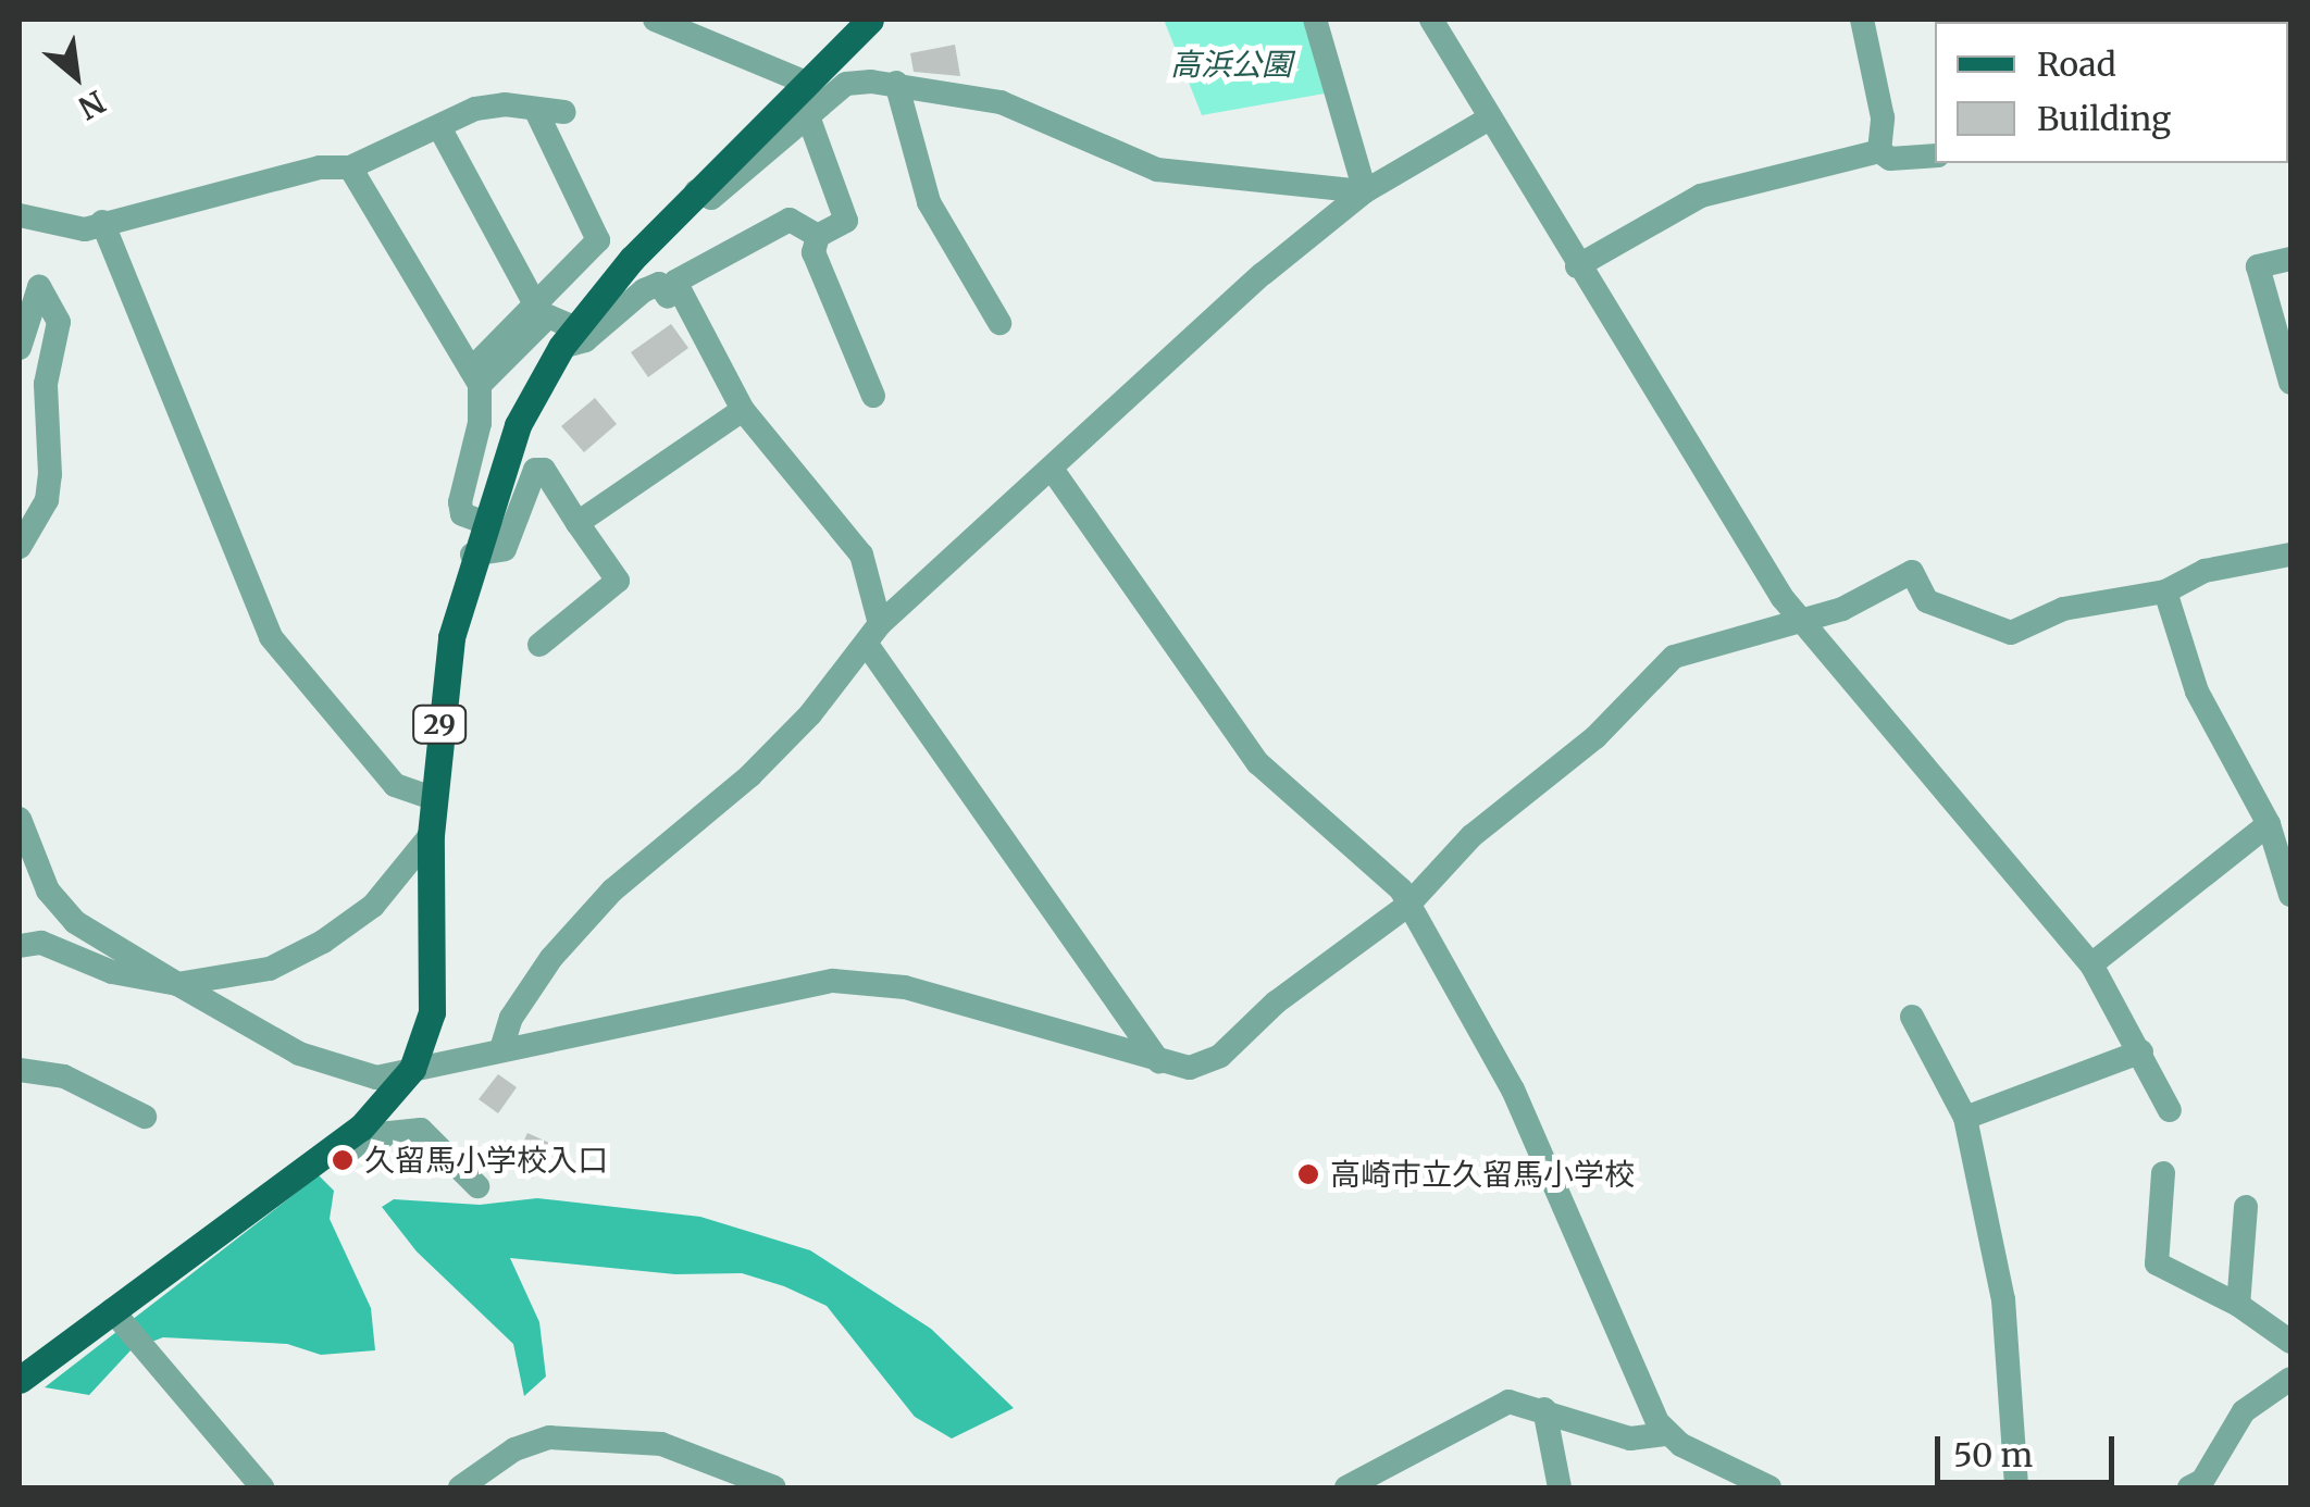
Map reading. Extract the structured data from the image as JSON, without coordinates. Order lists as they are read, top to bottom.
{
  "streets": {
    "main road": ["29"]
  },
  "parks": ["高浜公園"],
  "places": ["久留馬小学校入口", "高崎市立久留馬小学校"],
  "legend": ["Road", "Building"],
  "scale_bar": "50 m",
  "north": "bottom right"
}
